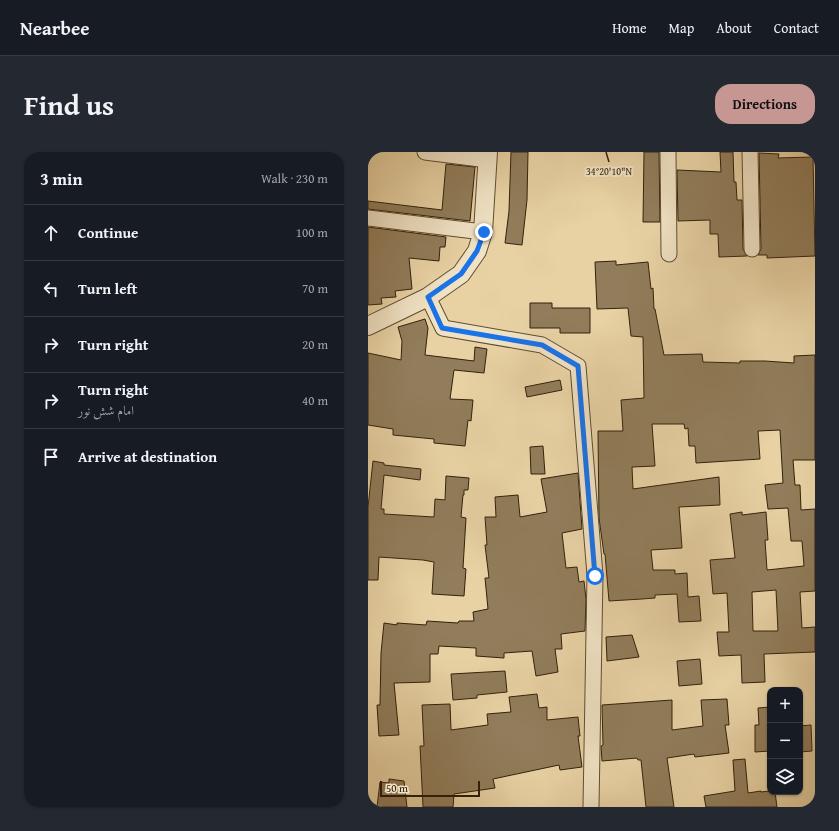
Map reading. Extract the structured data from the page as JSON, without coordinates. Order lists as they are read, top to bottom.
{
  "scale_bar": "50 m",
  "page": {
    "header": "Nearbee",
    "nav": [
      "Home",
      "Map",
      "About",
      "Contact"
    ],
    "title": "Find us",
    "buttons": "Directions",
    "heading": ["3 min", "Walk · 230 m"],
    "list": [
      ["Continue", "100 m"],
      ["Turn left", "70 m"],
      ["Turn right", "20 m"],
      ["Turn right", "امام شش نور", "40 m"],
      "Arrive at destination"
    ],
    "map_buttons": ["+", "−"],
    "scale": "50 m"
  },
  "coordinates": ["34°20'10\"N"]
}
